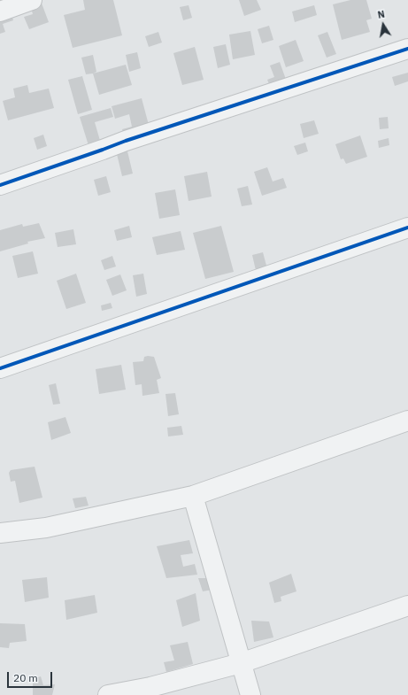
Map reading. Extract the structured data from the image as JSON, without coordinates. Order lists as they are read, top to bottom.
{
  "scale_bar": "20 m",
  "north": "top"
}
